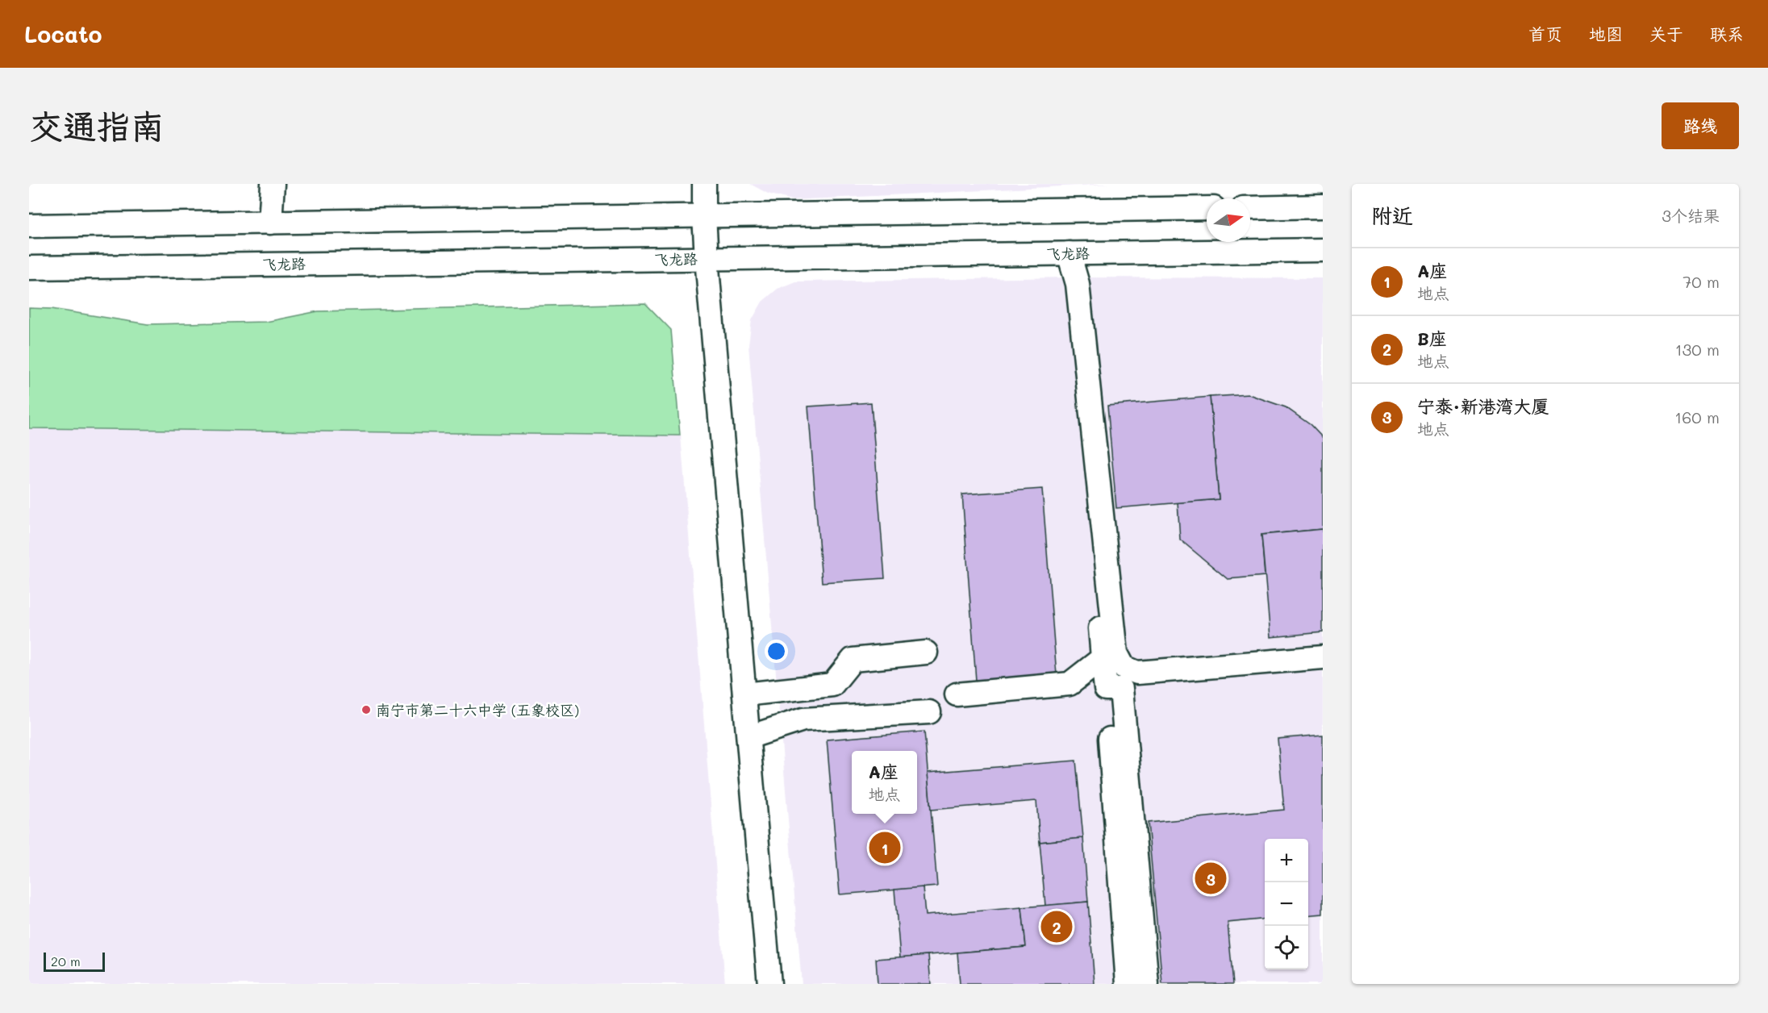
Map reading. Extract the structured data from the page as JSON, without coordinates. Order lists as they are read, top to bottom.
{
  "streets": {
    "street": ["飞龙路"]
  },
  "places": ["南宁市第二十六中学 (五象校区)"],
  "scale_bar": "20 m",
  "north": "right",
  "page": {
    "header": "Locato",
    "nav": [
      "首页",
      "地图",
      "关于",
      "联系"
    ],
    "buttons": "路线",
    "title": "交通指南",
    "heading": ["附近", "3个结果"],
    "list": [
      {
        "mark": "1",
        "name": "A座",
        "note": "地点",
        "value": "70 m"
      },
      {
        "mark": "2",
        "name": "B座",
        "note": "地点",
        "value": "130 m"
      },
      {
        "mark": "3",
        "name": "宁泰·新港湾大厦",
        "note": "地点",
        "value": "160 m"
      }
    ],
    "popup": ["A座", "地点"],
    "pins": ["1", "3", "2"],
    "map_buttons": ["+", "−"],
    "scale": "20 m"
  }
}
